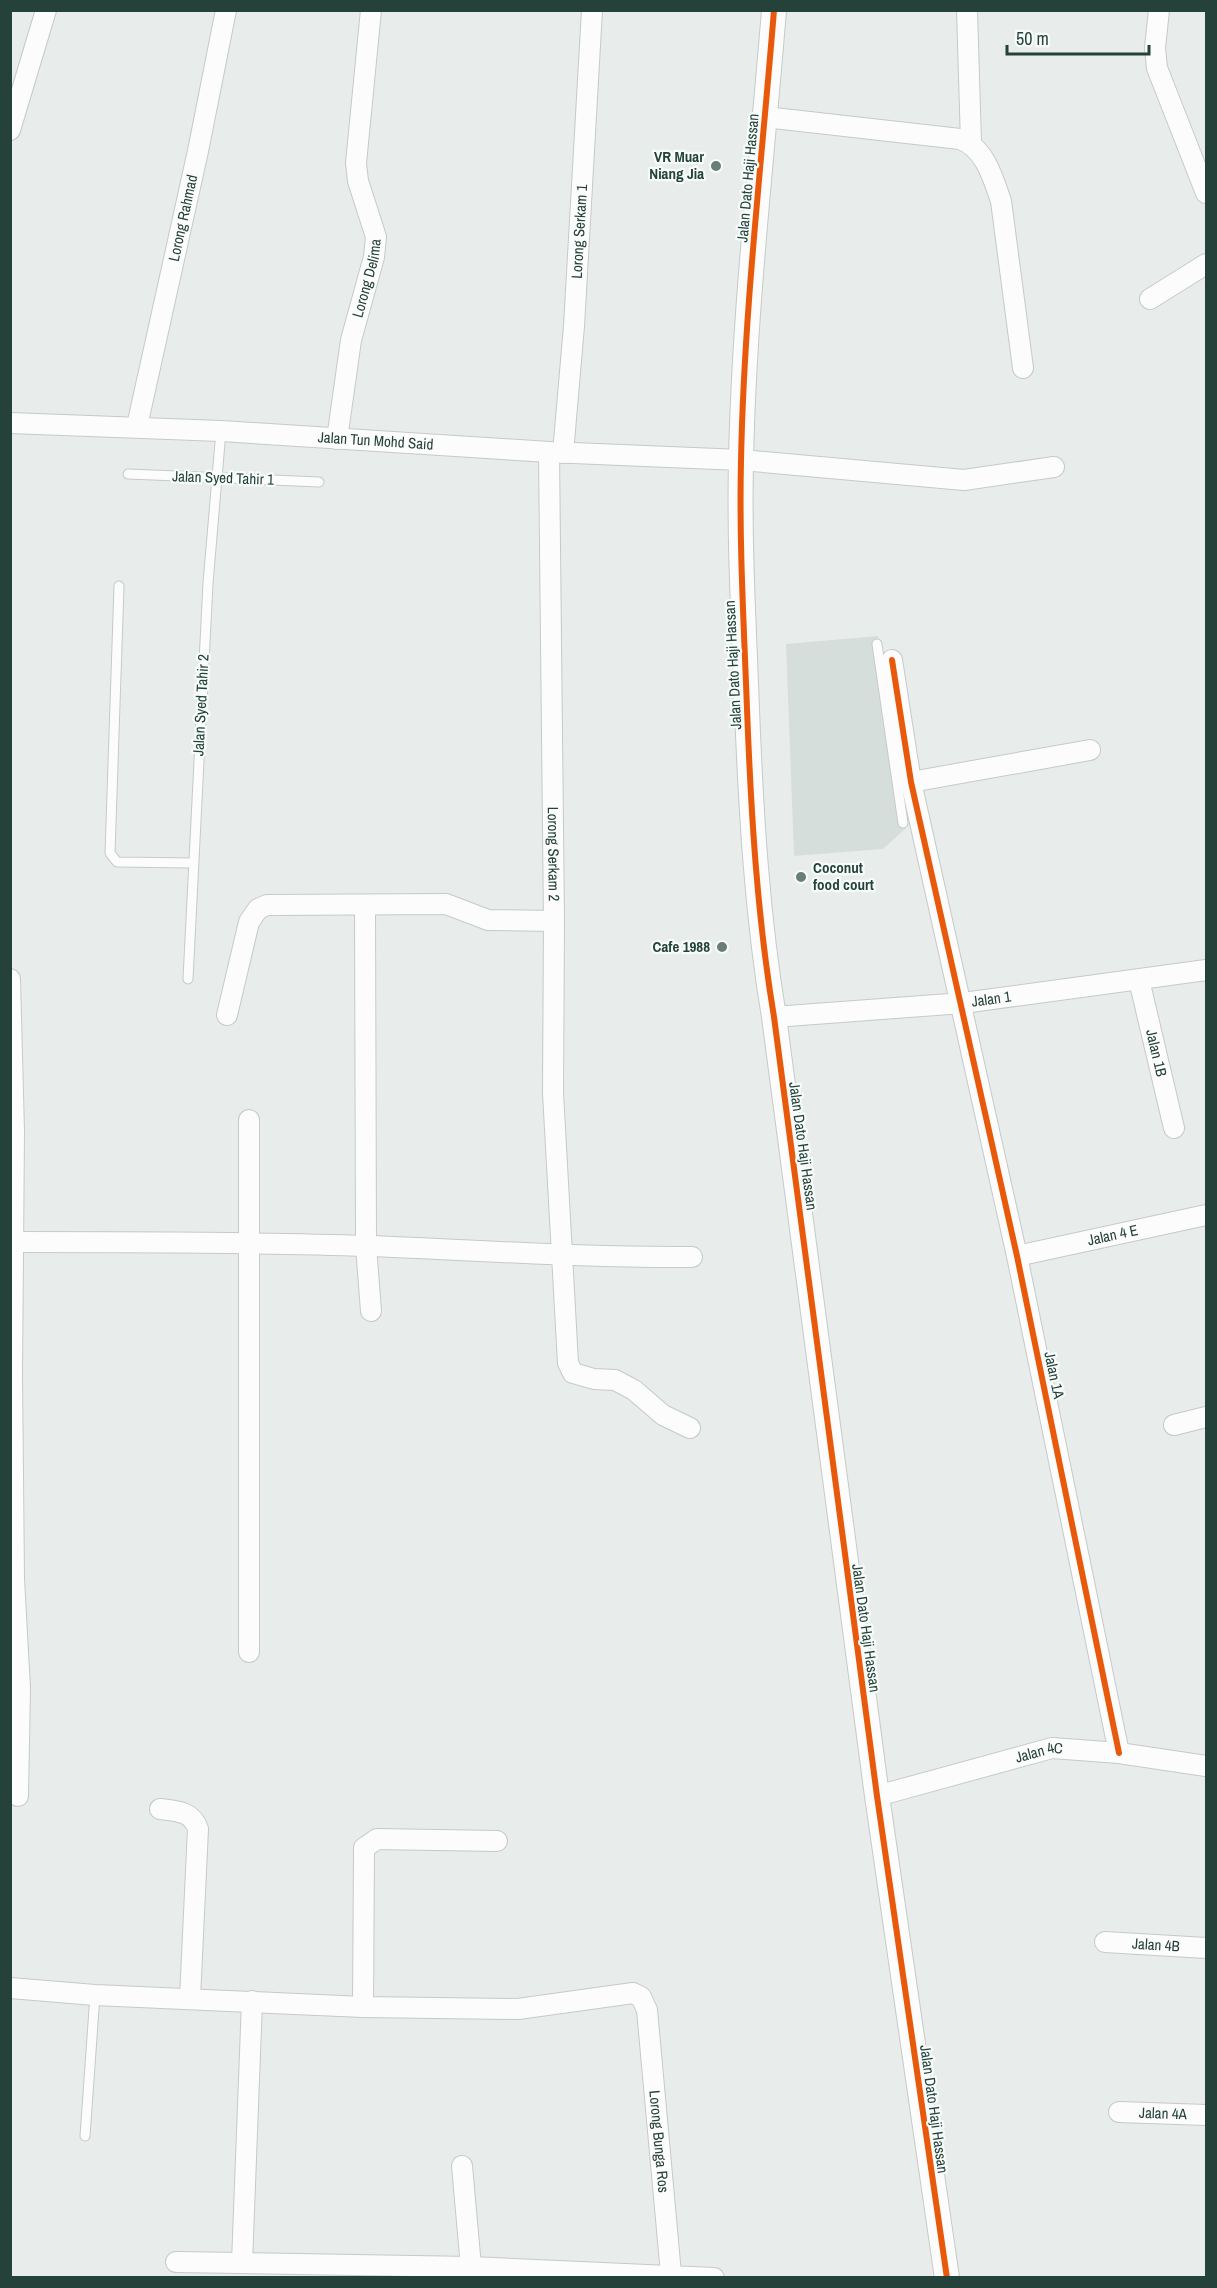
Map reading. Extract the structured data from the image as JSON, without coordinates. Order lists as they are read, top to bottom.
{
  "streets": {
    "street": [
      "Jalan Dato Haji Hassan",
      "Lorong Rahmad",
      "Lorong Serkam 1",
      "Lorong Delima",
      "Jalan Tun Mohd Said",
      "Lorong Serkam 2",
      "Jalan 1",
      "Jalan 1B",
      "Jalan 4 E",
      "Jalan 1A",
      "Jalan 4C",
      "Jalan 4B",
      "Jalan 4A",
      "Lorong Bunga Ros"
    ],
    "lane": ["Jalan Syed Tahir 1", "Jalan Syed Tahir 2"]
  },
  "crossings": [
    ["Jalan Dato Haji Hassan", "Jalan Tun Mohd Said"],
    ["Jalan Dato Haji Hassan", "Jalan 1"],
    ["Jalan Dato Haji Hassan", "Jalan 4C"],
    ["Lorong Rahmad", "Jalan Tun Mohd Said"],
    ["Lorong Serkam 1", "Jalan Tun Mohd Said"],
    ["Lorong Serkam 1", "Lorong Serkam 2"],
    ["Lorong Delima", "Jalan Tun Mohd Said"],
    ["Jalan Tun Mohd Said", "Jalan Syed Tahir 2"],
    ["Jalan Tun Mohd Said", "Lorong Serkam 2"],
    ["Jalan Syed Tahir 1", "Jalan Syed Tahir 2"],
    ["Jalan 1", "Jalan 1B"],
    ["Jalan 1", "Jalan 1A"],
    ["Jalan 4 E", "Jalan 1A"],
    ["Jalan 1A", "Jalan 4C"]
  ],
  "places": ["VR Muar Niang Jia", "Coconut food court", "Cafe 1988"],
  "scale_bar": "50 m"
}
